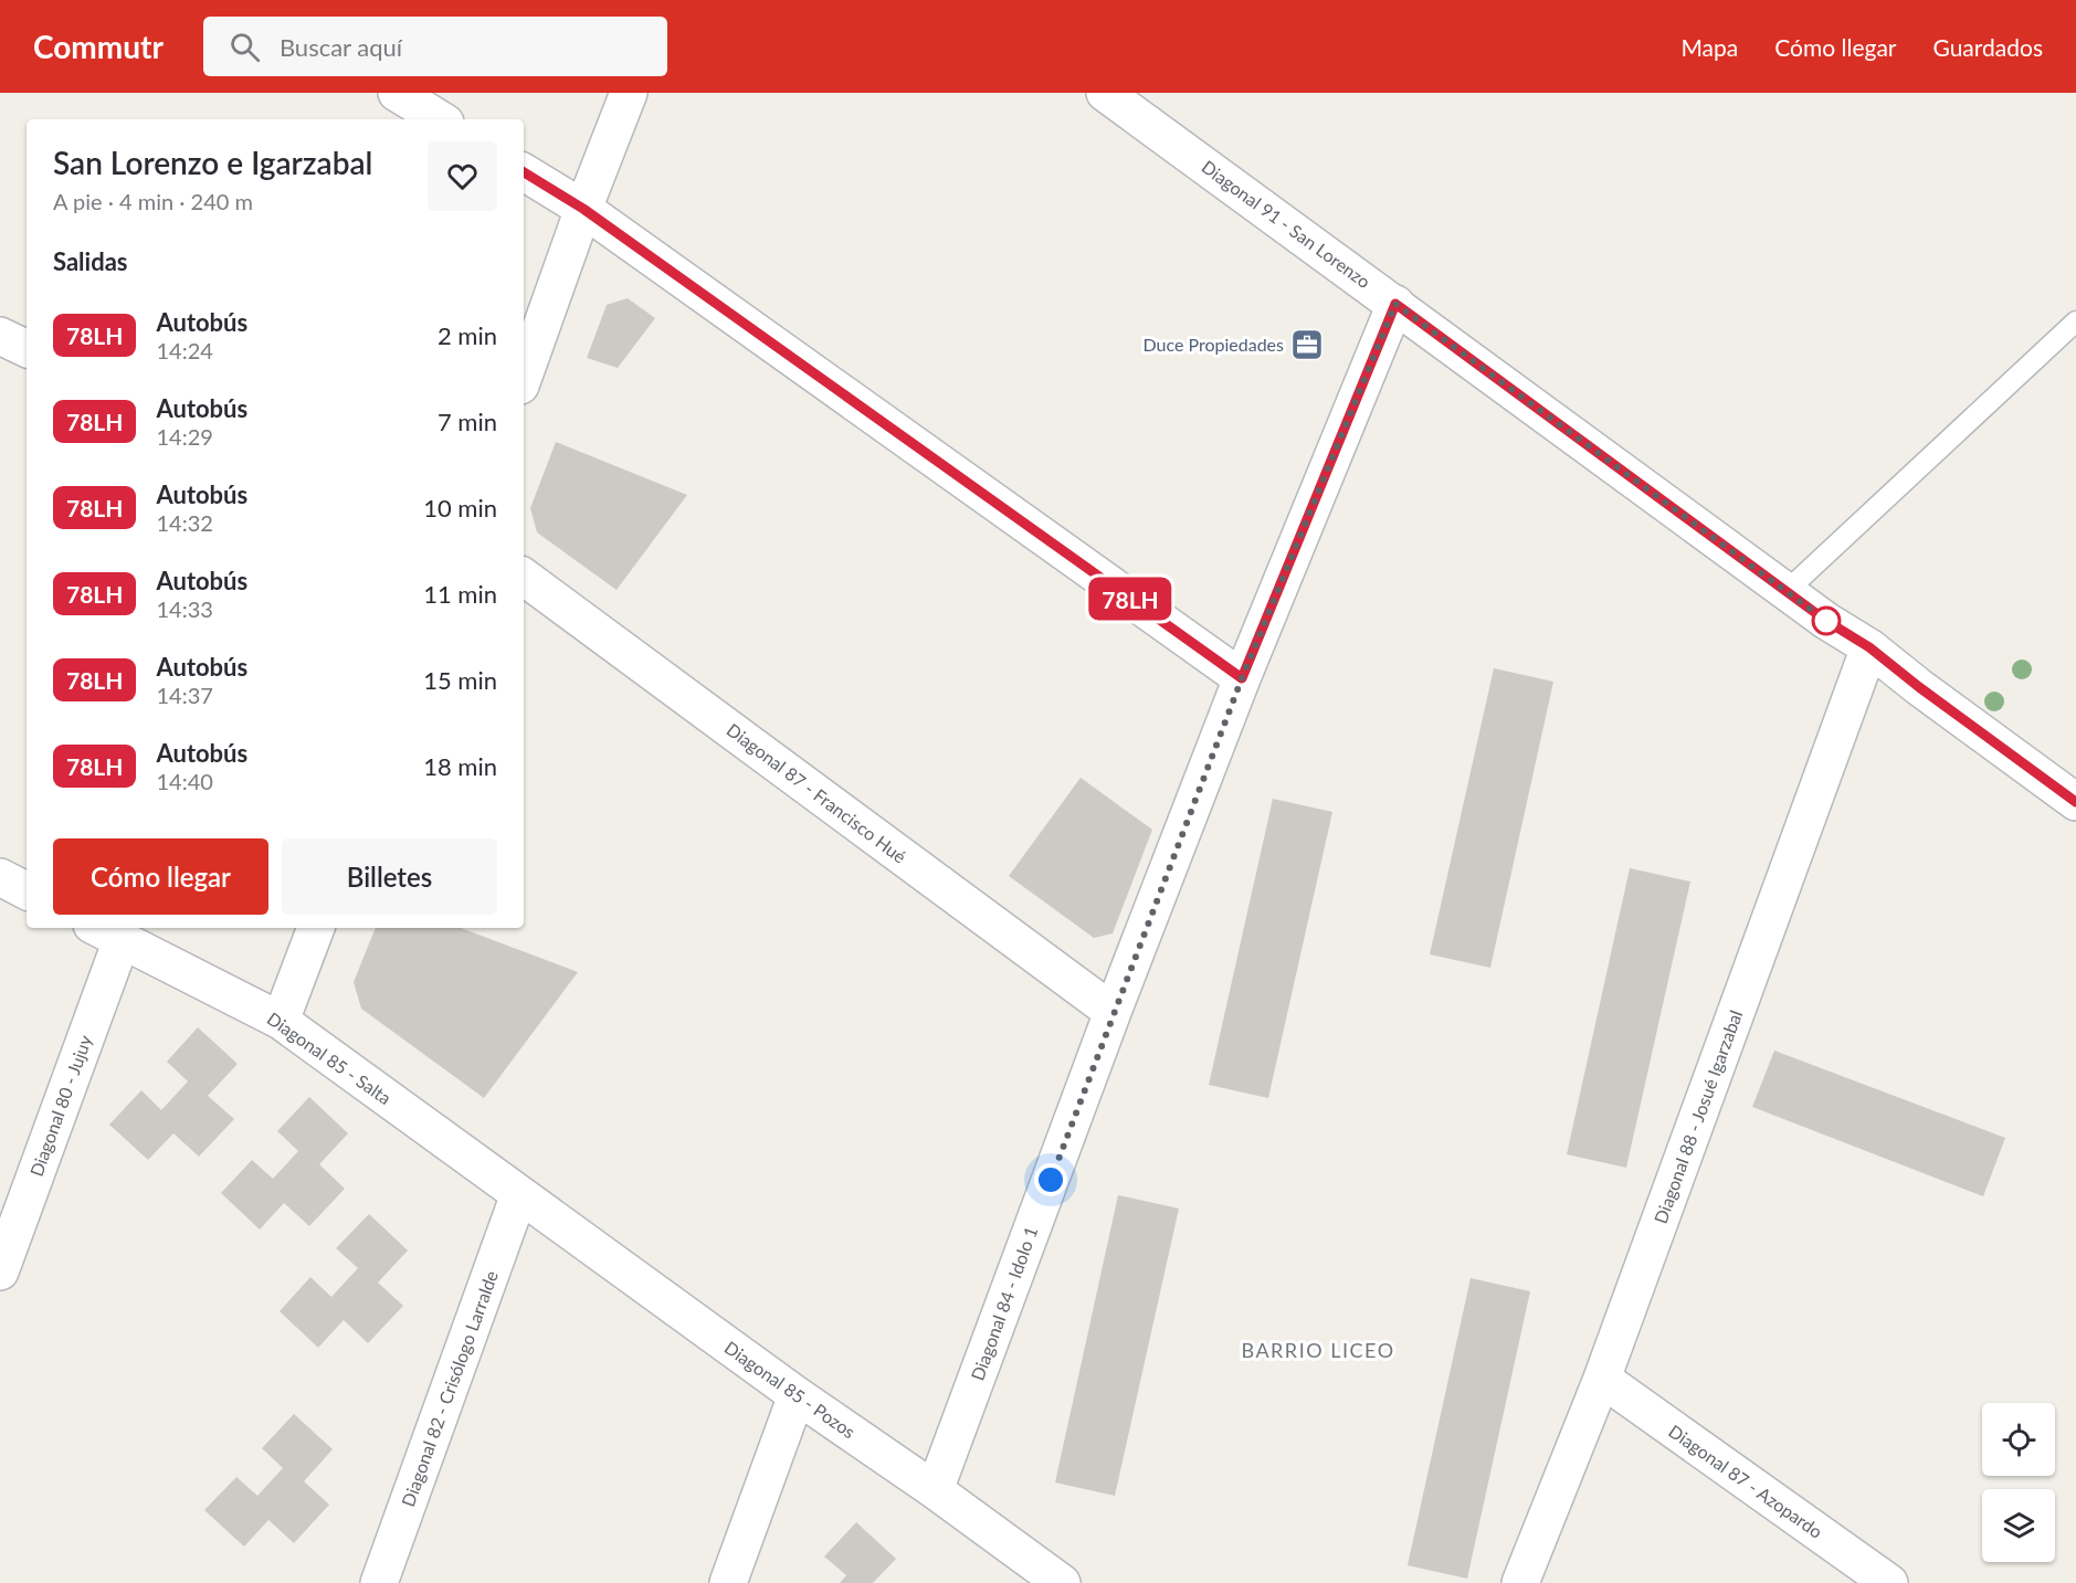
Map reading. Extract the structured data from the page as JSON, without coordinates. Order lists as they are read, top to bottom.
{
  "streets": {
    "street": [
      "Diagonal 91 - San Lorenzo",
      "Diagonal 87 - Francisco Hué",
      "Diagonal 85 - Salta",
      "Diagonal 80 - Jujuy",
      "Diagonal 88 - Josué Igarzabal",
      "Diagonal 84 - Idolo 1",
      "Diagonal 82 - Crisólogo Larralde",
      "Diagonal 85 - Pozos",
      "Diagonal 87 - Azopardo"
    ]
  },
  "crossings": [
    ["Diagonal 91 - San Lorenzo", "Diagonal 88 - Josué Igarzabal"],
    ["Diagonal 91 - San Lorenzo", "Diagonal 84 - Idolo 1"],
    ["Diagonal 87 - Francisco Hué", "Diagonal 84 - Idolo 1"],
    ["Diagonal 85 - Salta", "Diagonal 80 - Jujuy"],
    ["Diagonal 85 - Salta", "Diagonal 82 - Crisólogo Larralde"],
    ["Diagonal 85 - Salta", "Diagonal 85 - Pozos"],
    ["Diagonal 88 - Josué Igarzabal", "Diagonal 87 - Azopardo"],
    ["Diagonal 84 - Idolo 1", "Diagonal 85 - Pozos"],
    ["Diagonal 82 - Crisólogo Larralde", "Diagonal 85 - Pozos"]
  ],
  "districts": ["BARRIO LICEO"],
  "places": {
    "office": ["Duce Propiedades"]
  },
  "lines": ["bus line 78LH"],
  "page": {
    "header": "Commutr",
    "search": "Buscar aquí",
    "nav": ["Mapa", "Cómo llegar", "Guardados"],
    "on_map": "78LH",
    "heading": [
      ["San Lorenzo e Igarzabal", "A pie · 4 min · 240 m"],
      "Salidas"
    ],
    "list": [
      {
        "mark": "78LH",
        "name": "Autobús",
        "note": "14:24",
        "value": "2 min"
      },
      {
        "mark": "78LH",
        "name": "Autobús",
        "note": "14:29",
        "value": "7 min"
      },
      {
        "mark": "78LH",
        "name": "Autobús",
        "note": "14:32",
        "value": "10 min"
      },
      {
        "mark": "78LH",
        "name": "Autobús",
        "note": "14:33",
        "value": "11 min"
      },
      {
        "mark": "78LH",
        "name": "Autobús",
        "note": "14:37",
        "value": "15 min"
      },
      {
        "mark": "78LH",
        "name": "Autobús",
        "note": "14:40",
        "value": "18 min"
      }
    ],
    "buttons": ["Cómo llegar", "Billetes"]
  }
}
